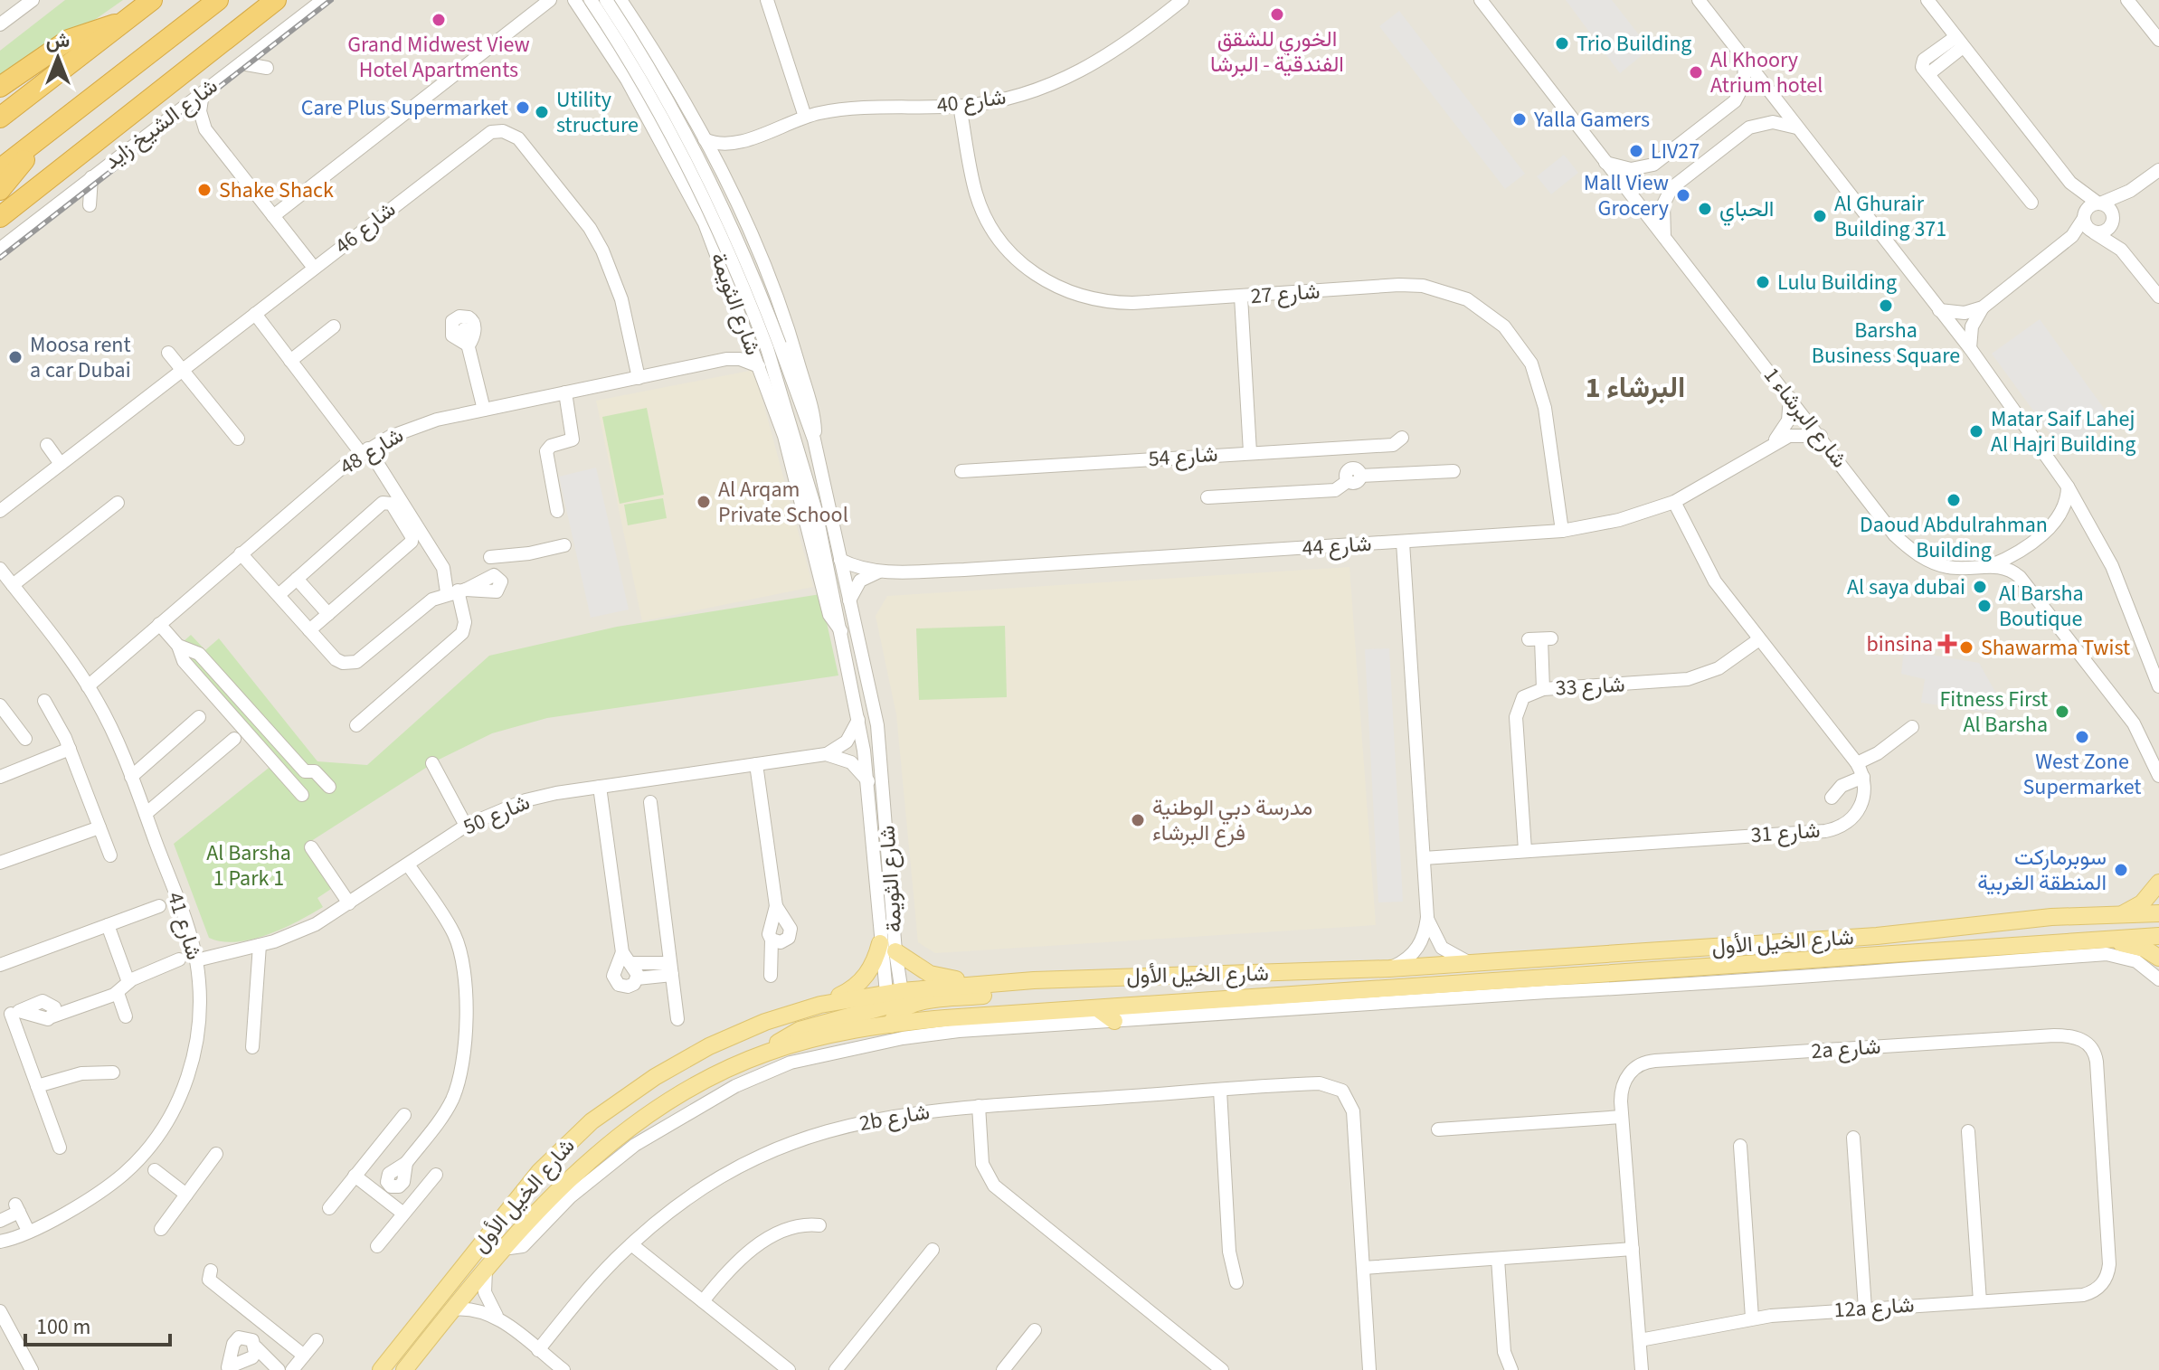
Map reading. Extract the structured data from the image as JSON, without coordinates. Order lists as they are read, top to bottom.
{
  "streets": {
    "main road": ["شارع الخيل الأول"],
    "street": [
      "شارع 40",
      "شارع الشيخ زايد",
      "شارع 46",
      "شارع 27",
      "شارع الثويمة",
      "شارع البرشاء 1",
      "شارع 48",
      "شارع 54",
      "شارع 44",
      "شارع 33",
      "شارع 50",
      "شارع 31",
      "شارع 41",
      "2a شارع",
      "2b شارع",
      "12a شارع"
    ]
  },
  "crossings": [
    ["شارع 40", "شارع 27"],
    ["شارع 40", "شارع الثويمة"],
    ["شارع 46", "شارع 48"],
    ["شارع 27", "شارع 44"],
    ["شارع الثويمة", "شارع 48"],
    ["شارع الثويمة", "شارع 44"],
    ["شارع الثويمة", "شارع الخيل الأول"],
    ["شارع البرشاء 1", "شارع 44"],
    ["شارع 48", "شارع 41"],
    ["شارع 33", "شارع 31"],
    ["شارع 50", "شارع 41"],
    ["2a شارع", "12a شارع"]
  ],
  "districts": ["البرشاء 1"],
  "parks": ["Al Barsha 1 Park 1"],
  "places": {
    "other": [
      "الخوري للشقق الفندقية - البرشا",
      "Grand Midwest View Hotel Apartments",
      "Trio Building",
      "Al Khoory Atrium hotel",
      "Care Plus Supermarket",
      "Utility structure",
      "Yalla Gamers",
      "LIV27",
      "Shake Shack",
      "Mall View Grocery",
      "الحباي",
      "Al Ghurair Building 371",
      "Lulu Building",
      "Barsha Business Square",
      "Moosa rent a car Dubai",
      "Matar Saif Lahej Al Hajri Building",
      "Daoud Abdulrahman Building",
      "Al Arqam Private School",
      "Al saya dubai",
      "Al Barsha Boutique",
      "Shawarma Twist",
      "Fitness First Al Barsha",
      "West Zone Supermarket",
      "مدرسة دبي الوطنية فرع البرشاء",
      "سوبرماركت المنطقة الغربية"
    ],
    "health": ["binsina"]
  },
  "scale_bar": "100 m",
  "north": "top"
}
